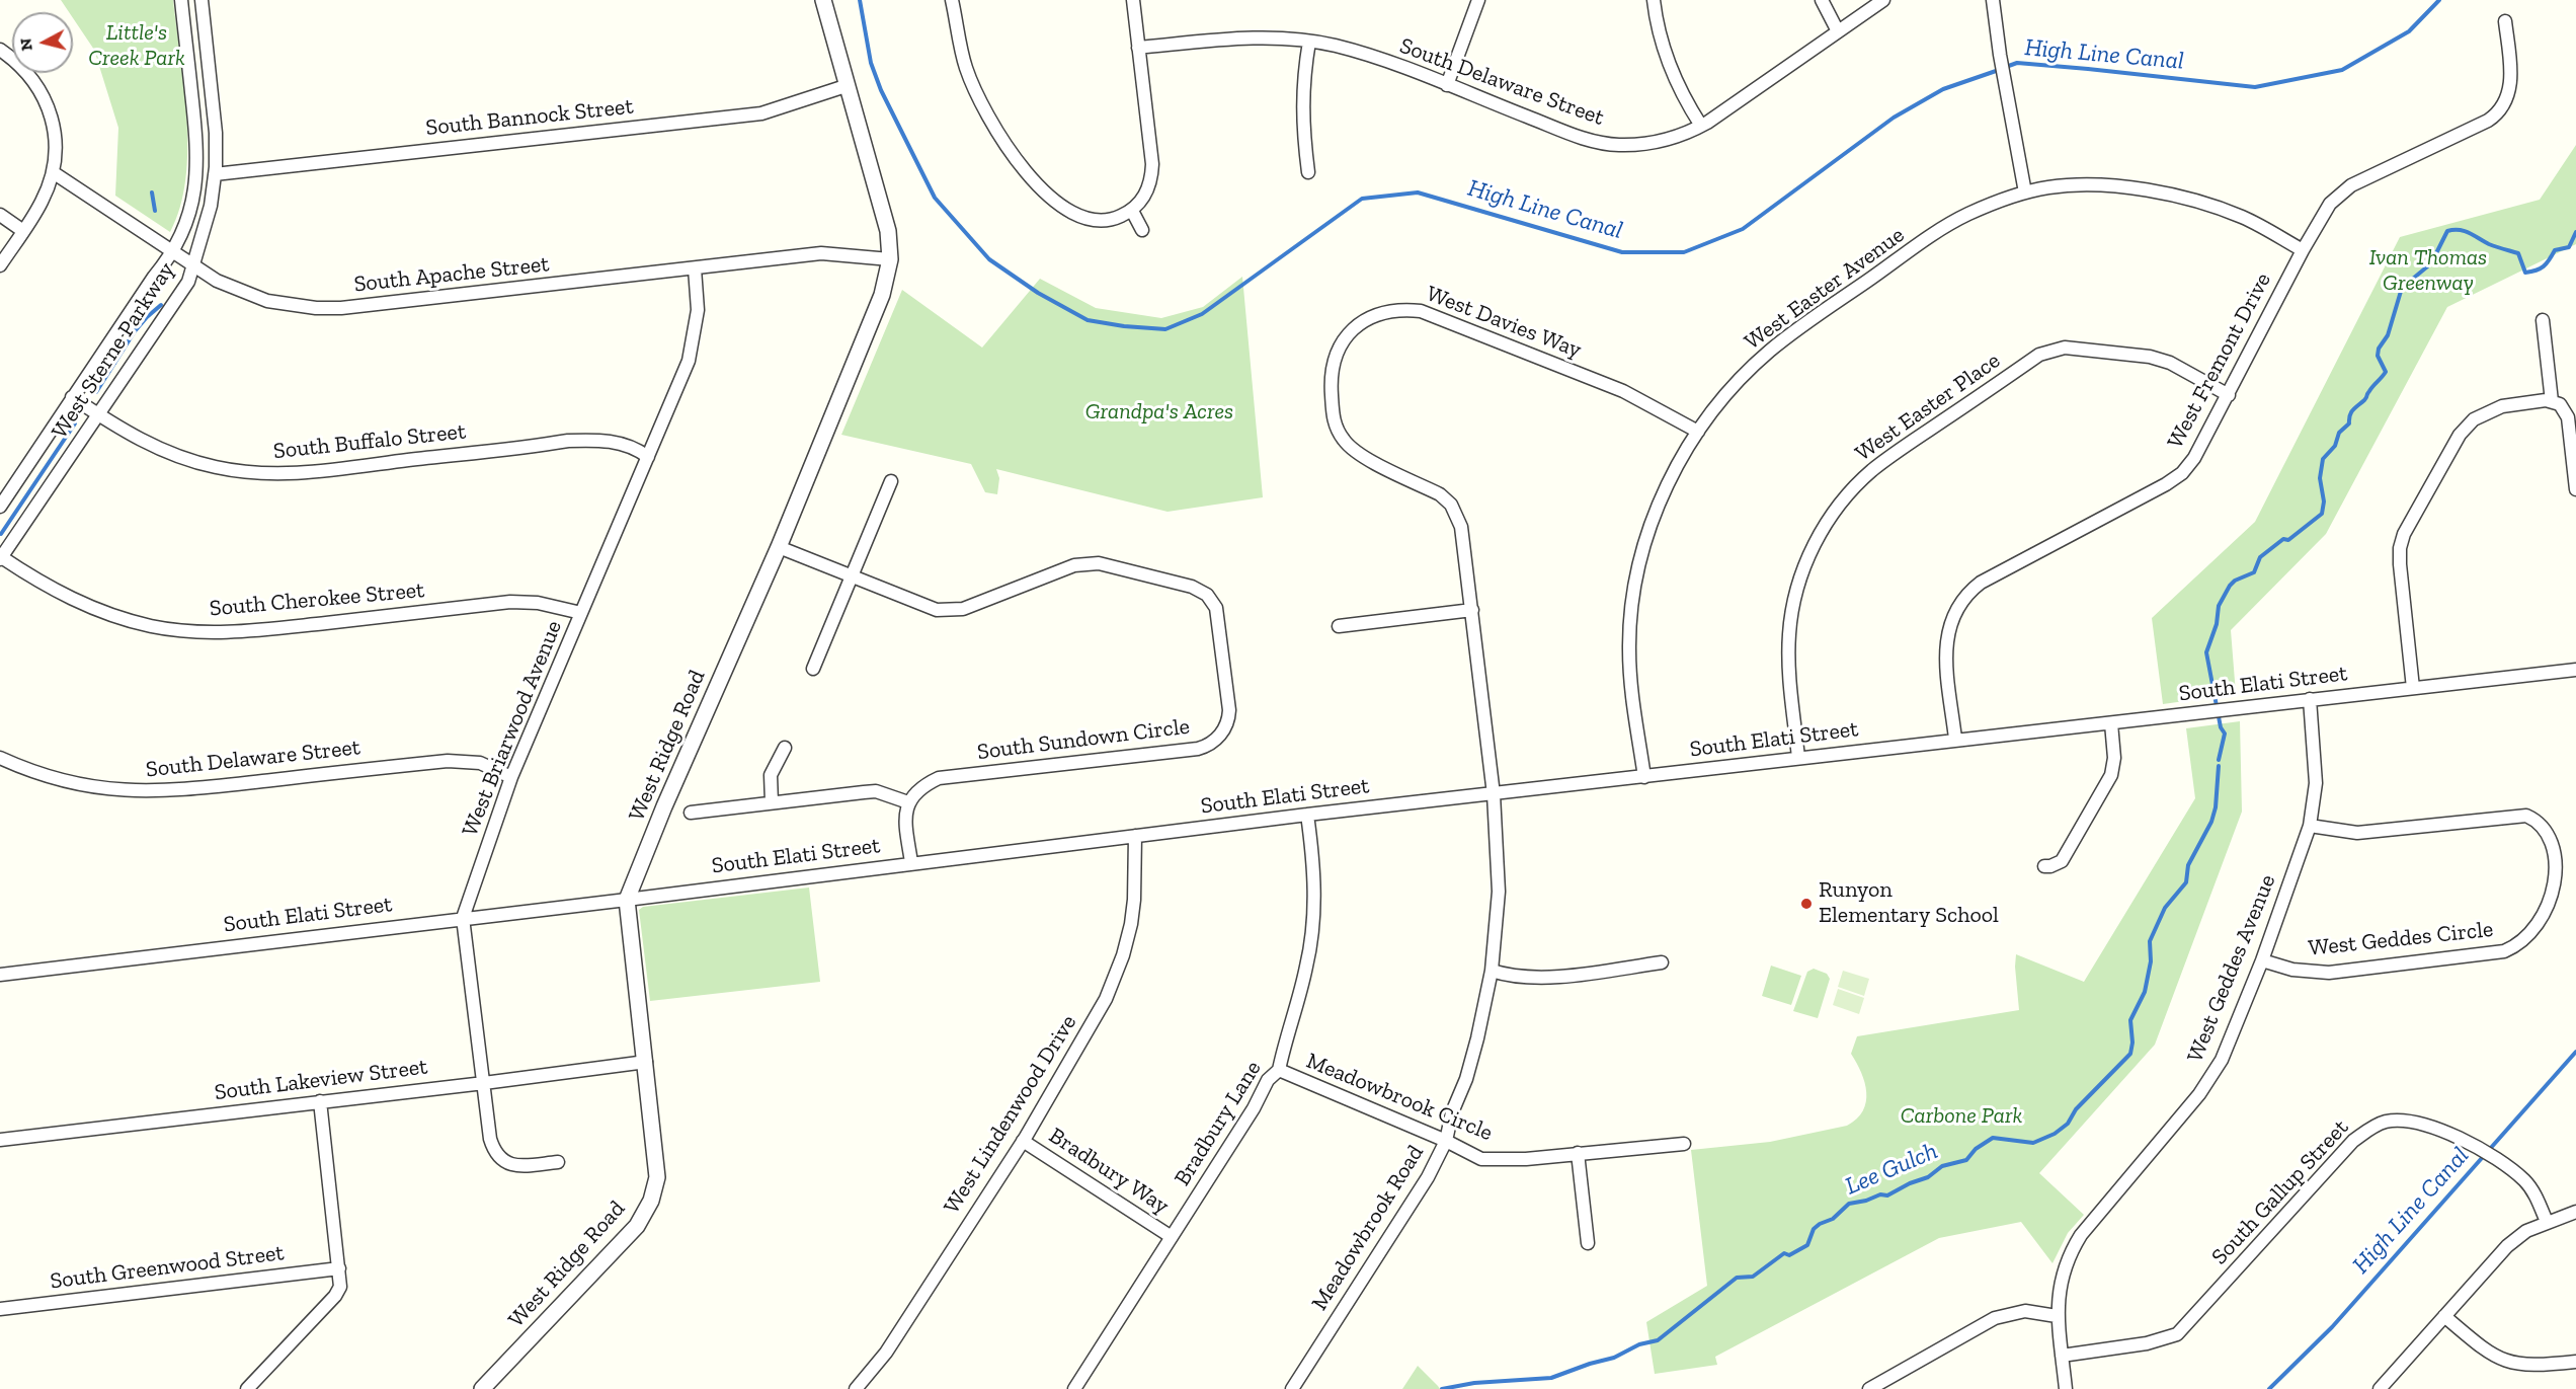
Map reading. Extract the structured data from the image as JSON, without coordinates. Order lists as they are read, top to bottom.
{
  "streets": {
    "street": [
      "South Delaware Street",
      "South Bannock Street",
      "South Apache Street",
      "West Easter Avenue",
      "West Davies Way",
      "West Sterne Parkway",
      "West Fremont Drive",
      "West Easter Place",
      "South Buffalo Street",
      "South Cherokee Street",
      "South Elati Street",
      "West Briarwood Avenue",
      "South Sundown Circle",
      "West Ridge Road",
      "West Geddes Circle",
      "West Geddes Avenue",
      "South Lakeview Street",
      "Meadowbrook Circle",
      "West Lindenwood Drive",
      "Bradbury Lane",
      "Bradbury Way",
      "South Gallup Street",
      "Meadowbrook Road",
      "South Greenwood Street"
    ]
  },
  "crossings": [
    ["South Delaware Street", "West Briarwood Avenue"],
    ["South Bannock Street", "West Sterne Parkway"],
    ["South Bannock Street", "West Ridge Road"],
    ["South Apache Street", "West Sterne Parkway"],
    ["South Apache Street", "West Briarwood Avenue"],
    ["South Apache Street", "West Ridge Road"],
    ["West Easter Avenue", "West Davies Way"],
    ["West Easter Avenue", "West Fremont Drive"],
    ["West Easter Avenue", "South Elati Street"],
    ["West Davies Way", "South Elati Street"],
    ["West Davies Way", "Meadowbrook Road"],
    ["West Sterne Parkway", "South Buffalo Street"],
    ["West Sterne Parkway", "South Cherokee Street"],
    ["West Fremont Drive", "West Easter Place"],
    ["West Fremont Drive", "South Elati Street"],
    ["West Easter Place", "South Elati Street"],
    ["South Buffalo Street", "West Briarwood Avenue"],
    ["South Cherokee Street", "West Briarwood Avenue"],
    ["South Elati Street", "West Briarwood Avenue"],
    ["South Elati Street", "West Ridge Road"],
    ["South Elati Street", "West Geddes Avenue"],
    ["South Elati Street", "West Lindenwood Drive"],
    ["South Elati Street", "Bradbury Lane"],
    ["South Elati Street", "Meadowbrook Road"],
    ["West Briarwood Avenue", "South Lakeview Street"],
    ["South Sundown Circle", "West Ridge Road"],
    ["West Ridge Road", "South Lakeview Street"],
    ["West Geddes Circle", "West Geddes Avenue"],
    ["West Geddes Avenue", "South Gallup Street"],
    ["Meadowbrook Circle", "Bradbury Lane"],
    ["Meadowbrook Circle", "Meadowbrook Road"],
    ["West Lindenwood Drive", "Bradbury Way"],
    ["Bradbury Lane", "Bradbury Way"]
  ],
  "water": ["High Line Canal", "Lee Gulch"],
  "parks": [
    "Little's Creek Park",
    "Ivan Thomas Greenway",
    "Grandpa's Acres",
    "Carbone Park"
  ],
  "places": ["Runyon Elementary School"],
  "north": "left"
}
